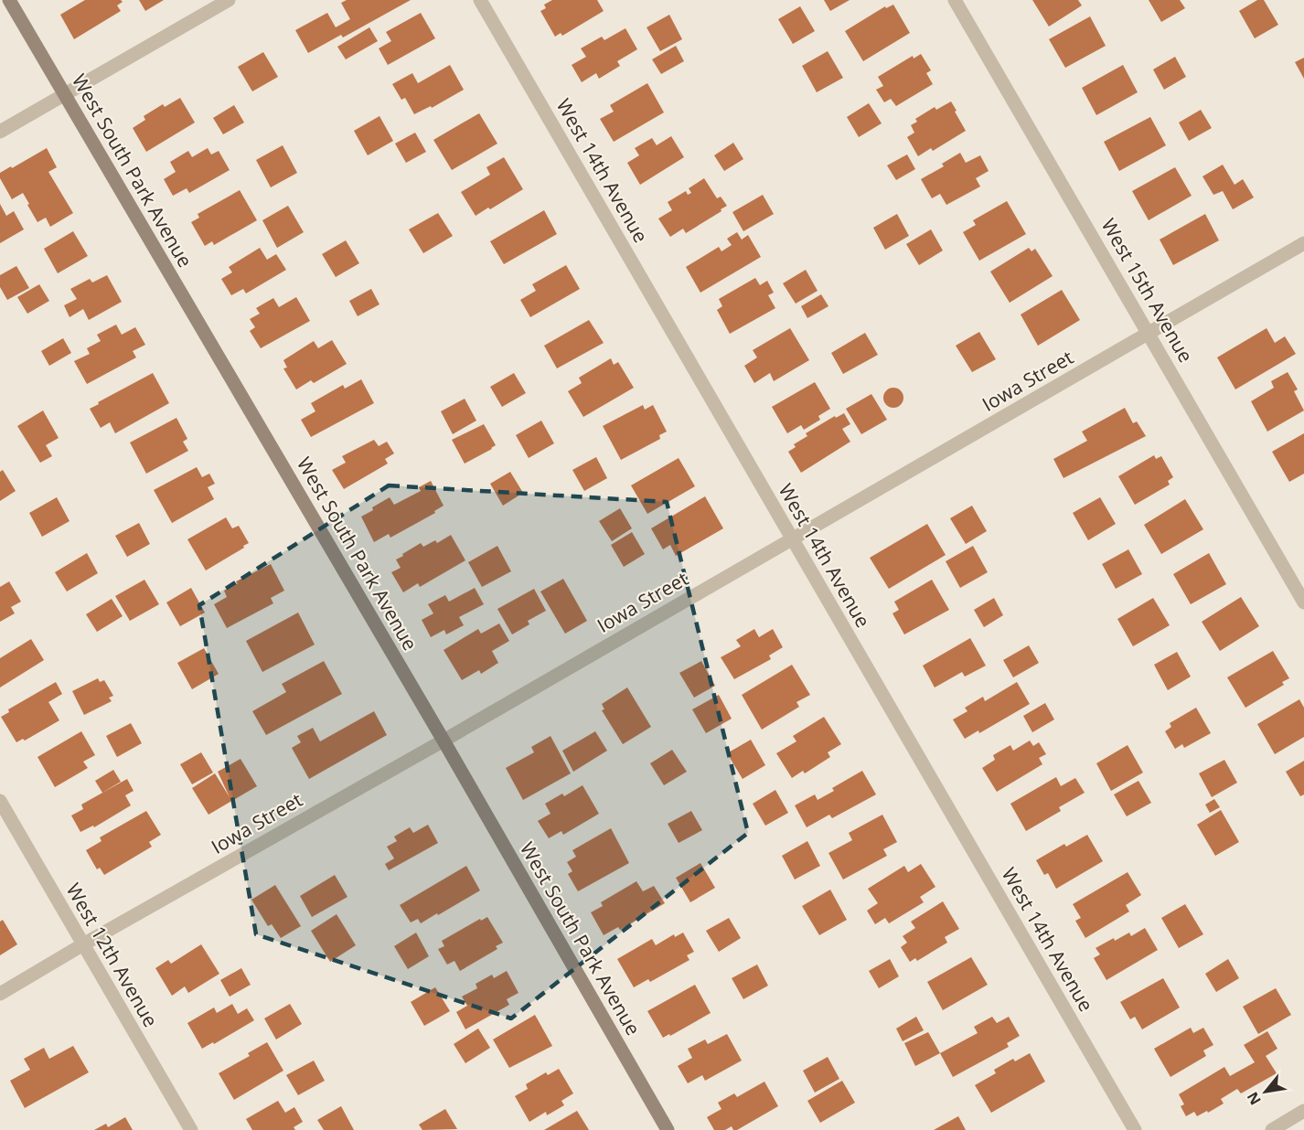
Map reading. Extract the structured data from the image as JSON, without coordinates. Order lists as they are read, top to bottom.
{
  "streets": {
    "main road": ["West South Park Avenue"],
    "street": [
      "West 14th Avenue",
      "West 15th Avenue",
      "Iowa Street",
      "West 12th Avenue"
    ]
  },
  "crossings": [
    ["West South Park Avenue", "Iowa Street"],
    ["West 14th Avenue", "Iowa Street"],
    ["West 15th Avenue", "Iowa Street"],
    ["Iowa Street", "West 12th Avenue"]
  ],
  "north": "bottom left"
}
